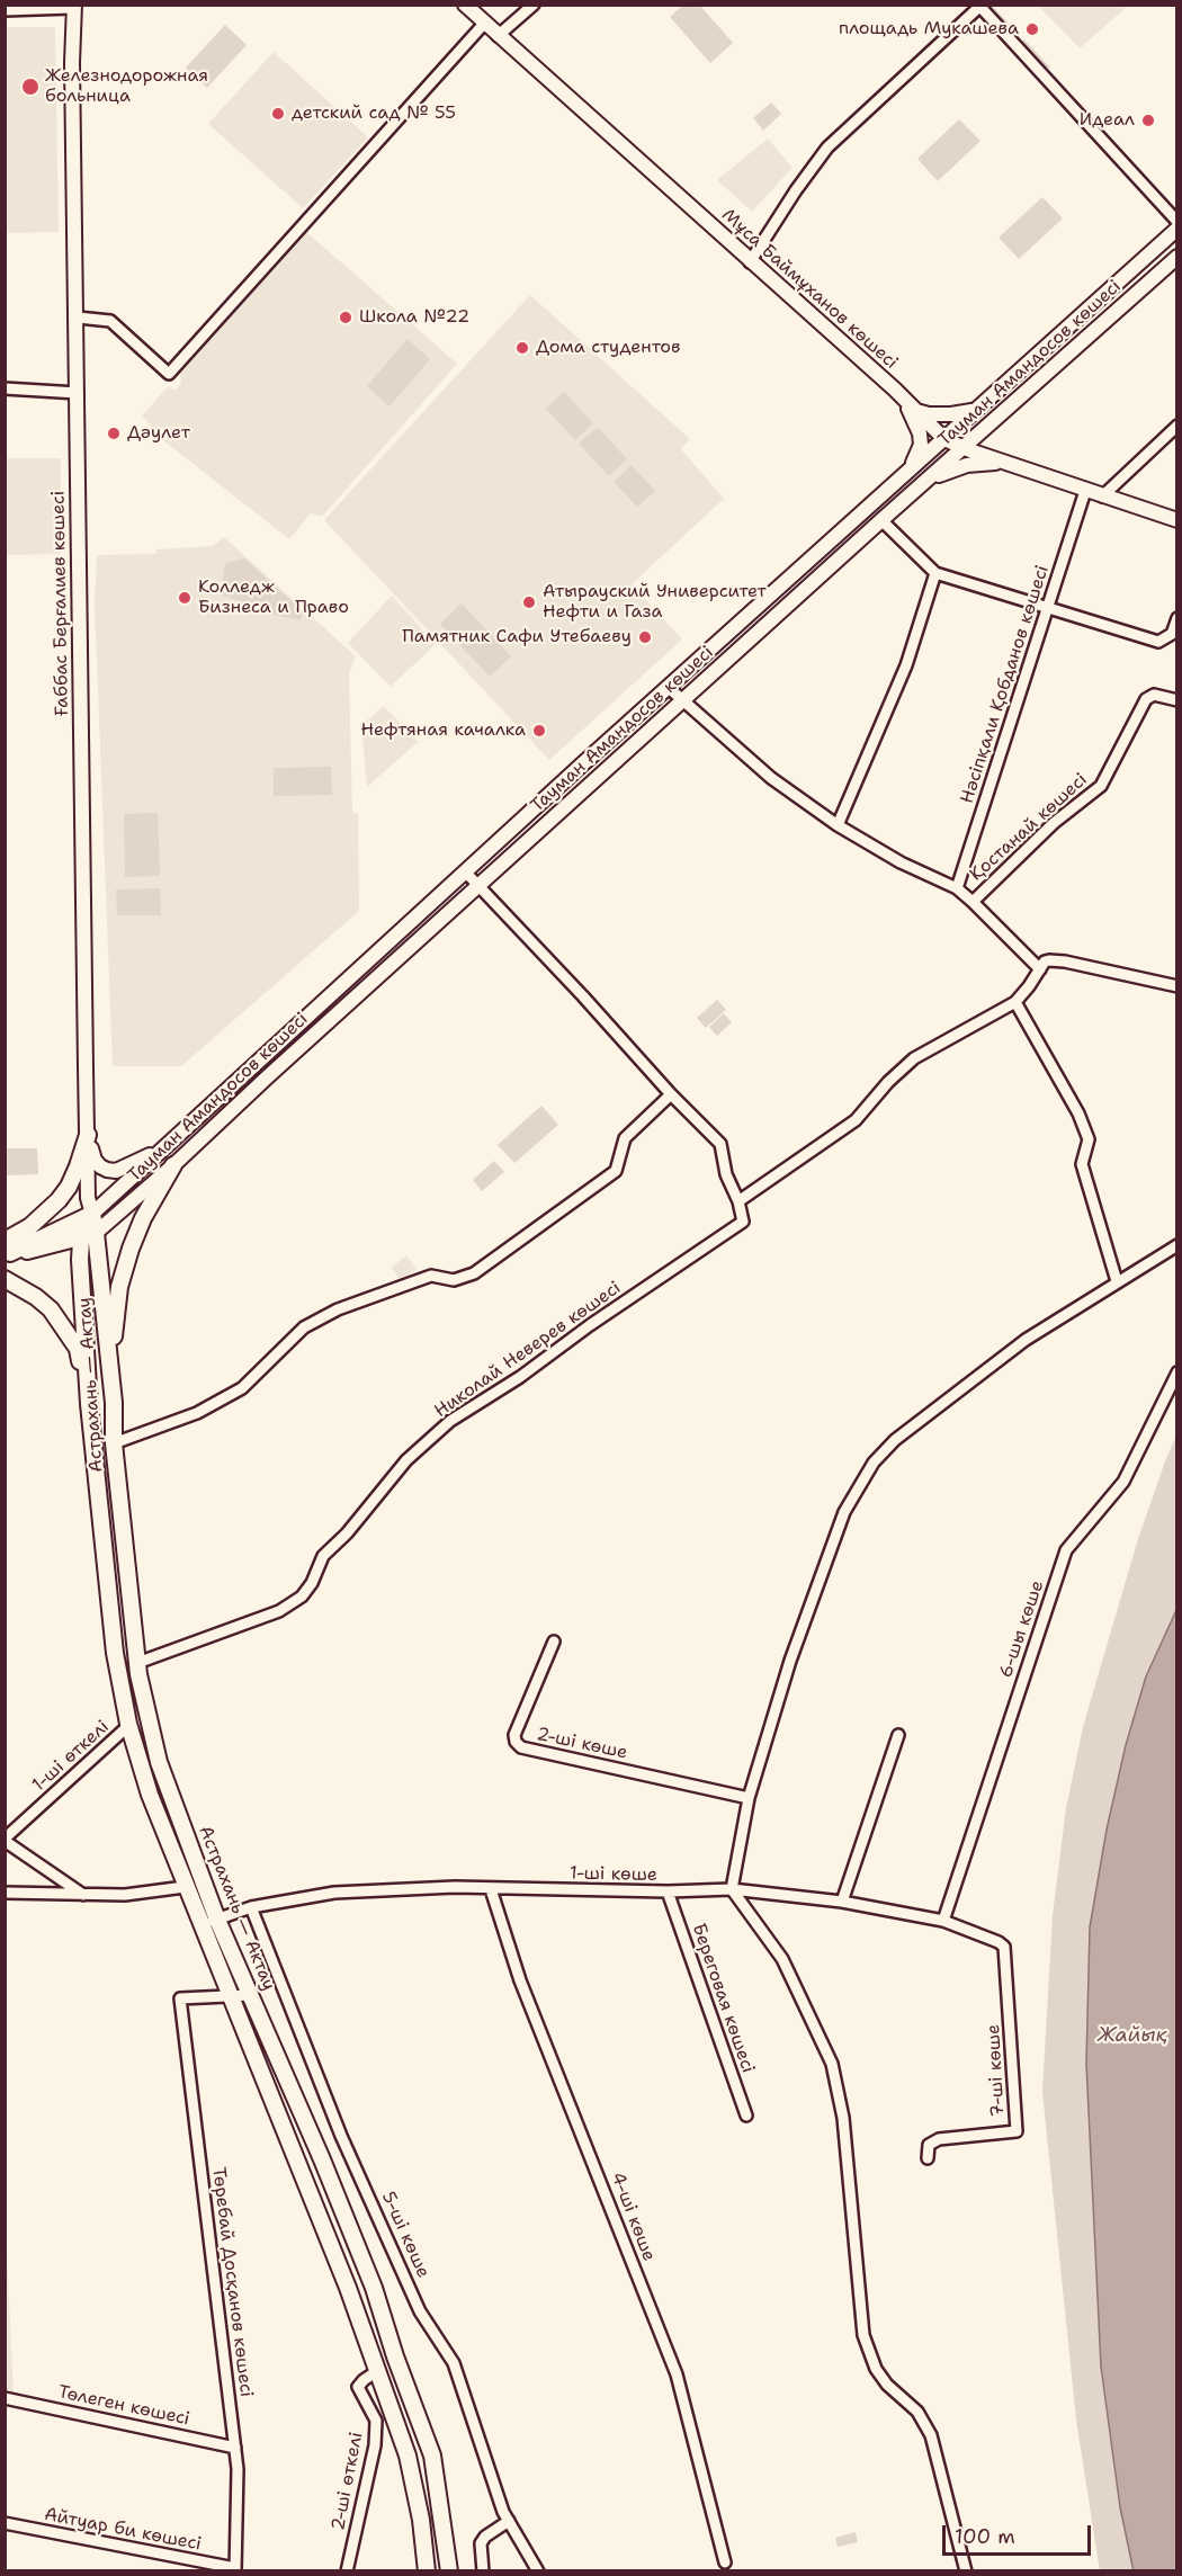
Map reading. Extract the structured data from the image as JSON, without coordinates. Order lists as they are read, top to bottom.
{
  "streets": {
    "highway": ["Астрахань — Актау"],
    "main road": ["Мұса Баймұханов көшесі", "Тауман Амандосов көшесі", "Ғаббас Берғалиев көшесі"],
    "street": [
      "Нәсіпқали Қобданов көшесі",
      "Қостанай көшесі",
      "Николай Неверев көшесі",
      "6-шы көше",
      "2-ші көше",
      "1-ші өткелі",
      "1-ші көше",
      "Береговая көшесі",
      "7-шi көше",
      "4-шi көше",
      "5-шi көше",
      "Төребай Досқанов көшесі",
      "Төлеген көшесі",
      "2-ші өткелі",
      "Айтуар би көшесі"
    ]
  },
  "crossings": [
    ["Мұса Баймұханов көшесі", "Тауман Амандосов көшесі"],
    ["Мұса Баймұханов көшесі", "Нәсіпқали Қобданов көшесі"],
    ["Тауман Амандосов көшесі", "Ғаббас Берғалиев көшесі"],
    ["Тауман Амандосов көшесі", "Астрахань — Актау"],
    ["Ғаббас Берғалиев көшесі", "Астрахань — Актау"],
    ["Николай Неверев көшесі", "Астрахань — Актау"],
    ["Астрахань — Актау", "1-ші өткелі"],
    ["Астрахань — Актау", "1-ші көше"],
    ["Астрахань — Актау", "Төребай Досқанов көшесі"],
    ["Астрахань — Актау", "2-ші өткелі"],
    ["6-шы көше", "1-ші көше"],
    ["1-ші көше", "Береговая көшесі"],
    ["1-ші көше", "7-шi көше"],
    ["1-ші көше", "4-шi көше"],
    ["1-ші көше", "5-шi көше"],
    ["Төребай Досқанов көшесі", "Төлеген көшесі"],
    ["Төребай Досқанов көшесі", "Айтуар би көшесі"]
  ],
  "water": ["Жайық"],
  "places": [
    "площадь Мукашева",
    "Железнодорожная больница",
    "детский сад № 55",
    "Идеал",
    "Школа №22",
    "Дома студентов",
    "Дәулет",
    "Колледж Бизнеса и Право",
    "Атырауский Университет Нефти и Газа",
    "Памятник Сафи Утебаеву",
    "Нефтяная качалка"
  ],
  "scale_bar": "100 m"
}
